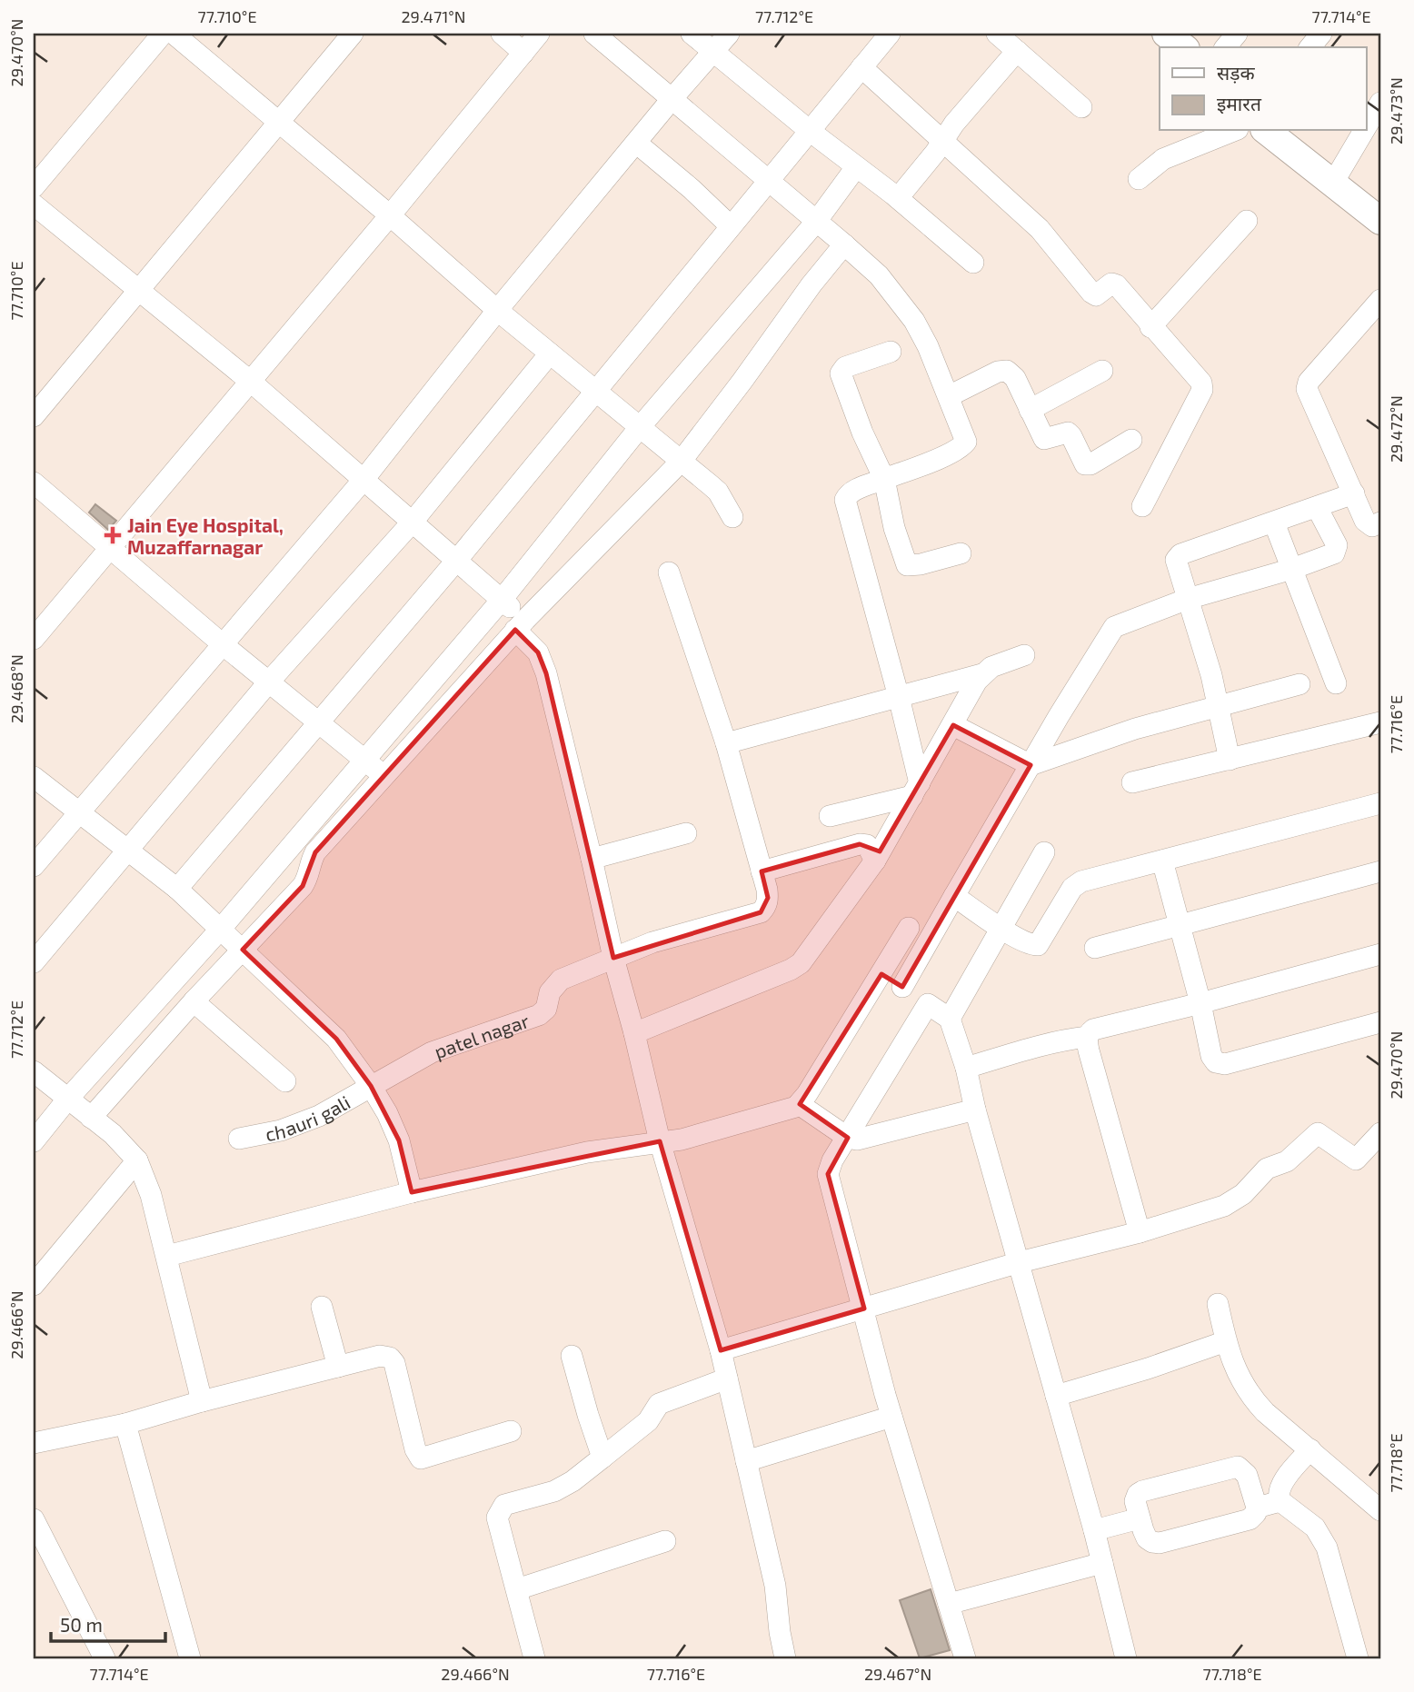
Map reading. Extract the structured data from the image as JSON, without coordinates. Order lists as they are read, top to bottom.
{
  "streets": {
    "street": ["patel nagar", "chauri gali"]
  },
  "crossings": [
    ["patel nagar", "chauri gali"]
  ],
  "places": {
    "health": ["Jain Eye Hospital, Muzaffarnagar"]
  },
  "legend": ["सड़क", "इमारत"],
  "scale_bar": "50 m",
  "coordinates": [
    "77.710°E",
    "29.471°N",
    "77.712°E",
    "77.714°E",
    "29.470°N",
    "29.473°N",
    "29.472°N",
    "29.468°N",
    "77.716°E",
    "29.466°N",
    "77.718°E",
    "29.467°N"
  ]
}
